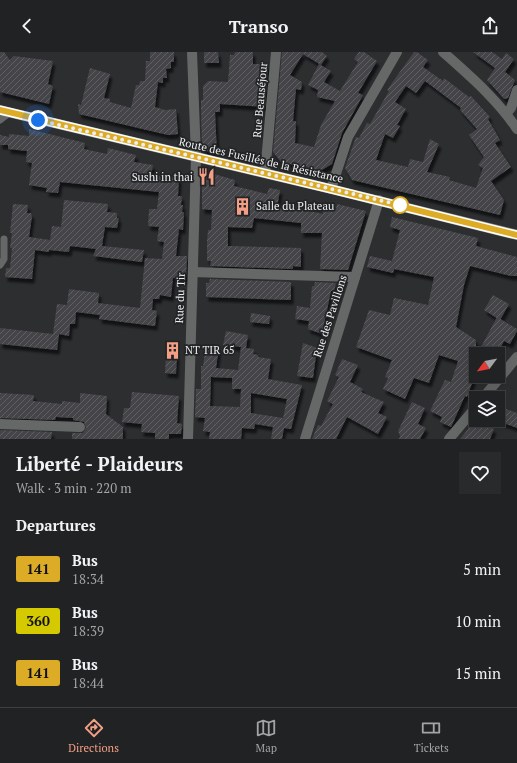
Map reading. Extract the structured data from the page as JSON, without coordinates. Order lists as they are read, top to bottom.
{
  "streets": {
    "main road": ["Route des Fusillés de la Résistance"],
    "street": ["Rue Beauséjour", "Rue du Tir", "Rue des Pavillons"]
  },
  "crossings": [
    ["Rue Beauséjour", "Route des Fusillés de la Résistance"],
    ["Route des Fusillés de la Résistance", "Rue du Tir"],
    ["Route des Fusillés de la Résistance", "Rue des Pavillons"]
  ],
  "places": {
    "restaurant": ["Sushi in thai"],
    "building": ["Salle du Plateau", "NT TIR 65"]
  },
  "lines": ["bus line 141"],
  "north": "bottom left",
  "page": {
    "header": "Transo",
    "heading": [
      ["Liberté - Plaideurs", "Walk · 3 min · 220 m"],
      "Departures"
    ],
    "list": [
      {
        "mark": "141",
        "name": "Bus",
        "note": "18:34",
        "value": "5 min"
      },
      {
        "mark": "360",
        "name": "Bus",
        "note": "18:39",
        "value": "10 min"
      },
      {
        "mark": "141",
        "name": "Bus",
        "note": "18:44",
        "value": "15 min"
      }
    ],
    "tabs": ["Directions", "Map", "Tickets"]
  }
}
